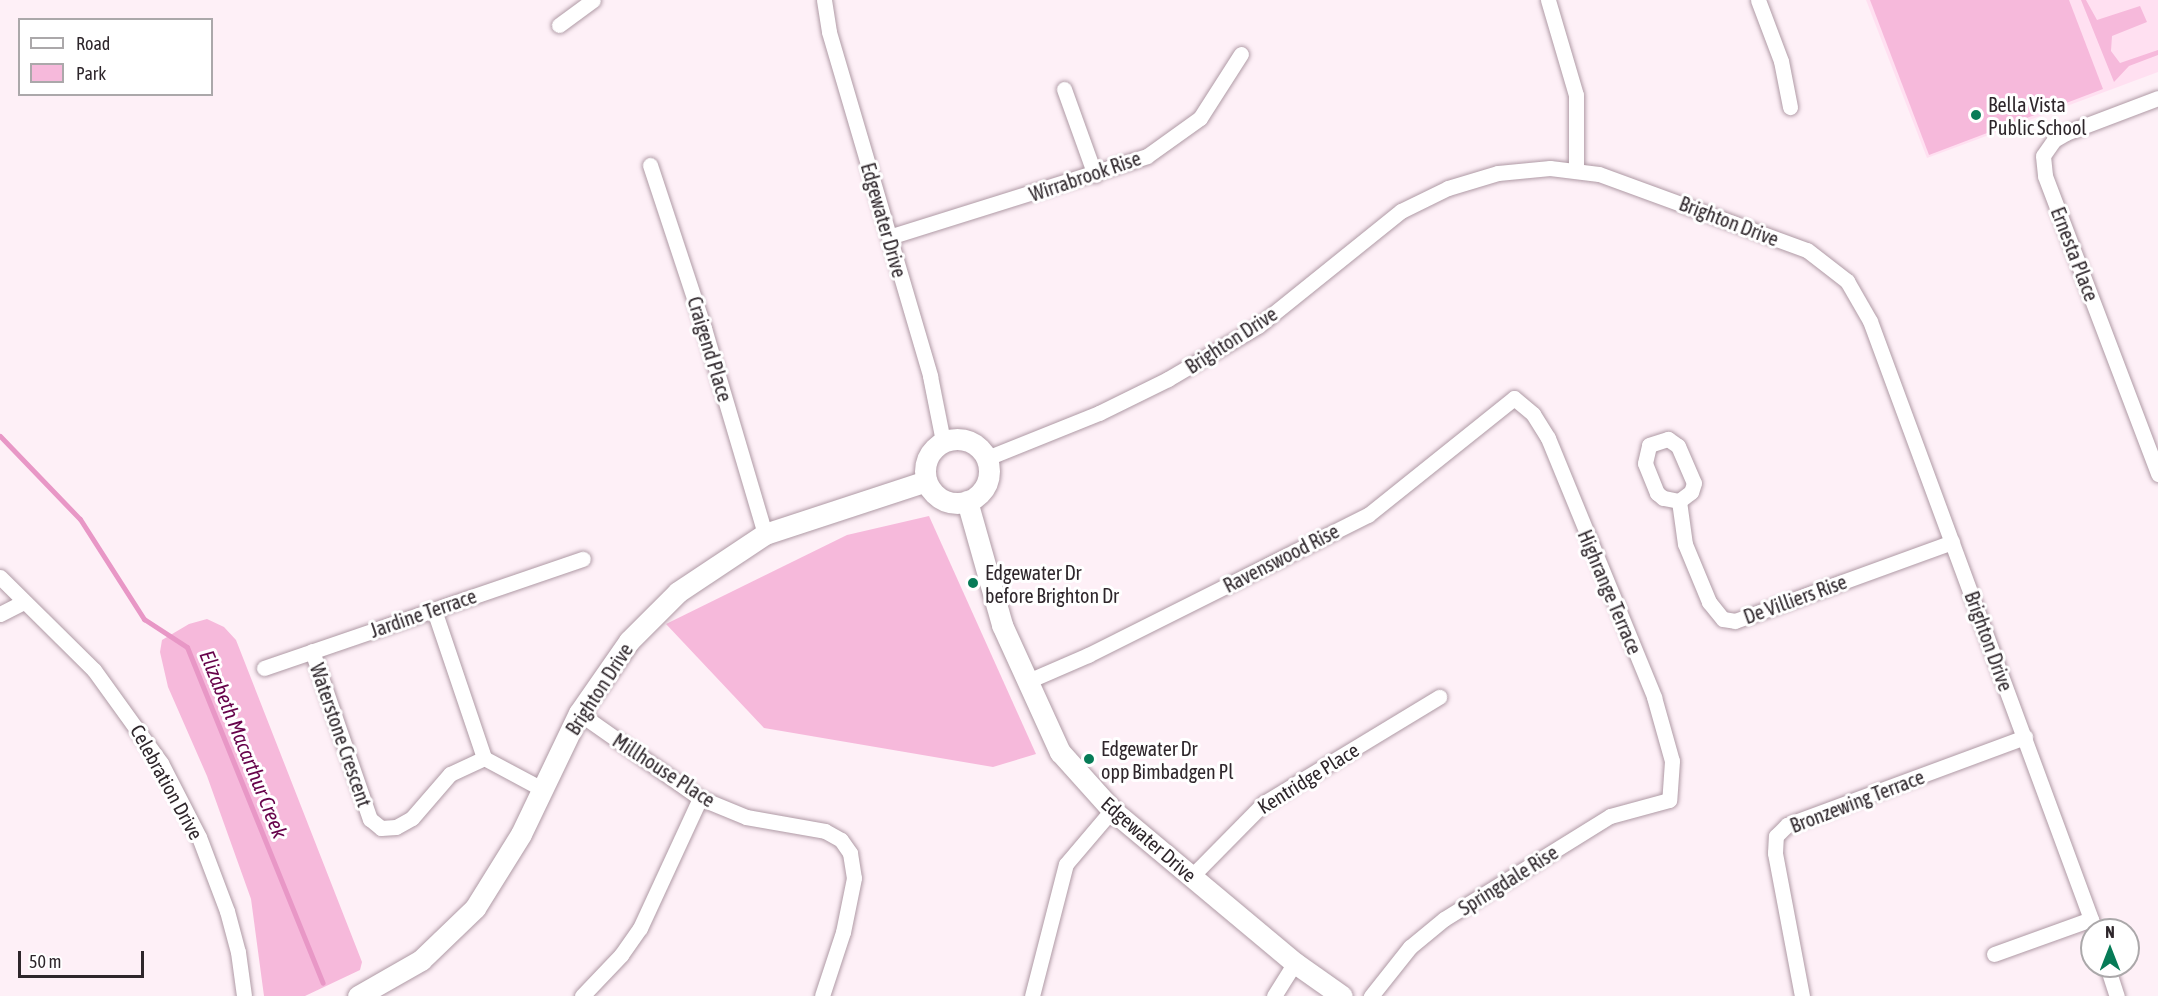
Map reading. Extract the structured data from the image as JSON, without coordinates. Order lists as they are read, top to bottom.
{
  "streets": {
    "street": [
      "Wirrabrook Rise",
      "Edgewater Drive",
      "Brighton Drive",
      "Ernesta Place",
      "Craigend Place",
      "Ravenswood Rise",
      "Highrange Terrace",
      "De Villiers Rise",
      "Jardine Terrace",
      "Waterstone Crescent",
      "Millhouse Place",
      "Kentridge Place",
      "Celebration Drive",
      "Bronzewing Terrace",
      "Springdale Rise"
    ]
  },
  "crossings": [
    ["Wirrabrook Rise", "Edgewater Drive"],
    ["Edgewater Drive", "Brighton Drive"],
    ["Edgewater Drive", "Ravenswood Rise"],
    ["Edgewater Drive", "Kentridge Place"],
    ["Brighton Drive", "Craigend Place"],
    ["Brighton Drive", "De Villiers Rise"],
    ["Brighton Drive", "Millhouse Place"],
    ["Brighton Drive", "Bronzewing Terrace"],
    ["Ravenswood Rise", "Highrange Terrace"],
    ["Highrange Terrace", "Springdale Rise"],
    ["Jardine Terrace", "Waterstone Crescent"]
  ],
  "water": ["Elizabeth Macarthur Creek"],
  "places": ["Bella Vista Public School", "Edgewater Dr before Brighton Dr", "Edgewater Dr opp Bimbadgen Pl"],
  "legend": ["Road", "Park"],
  "scale_bar": "50 m",
  "north": "top"
}
